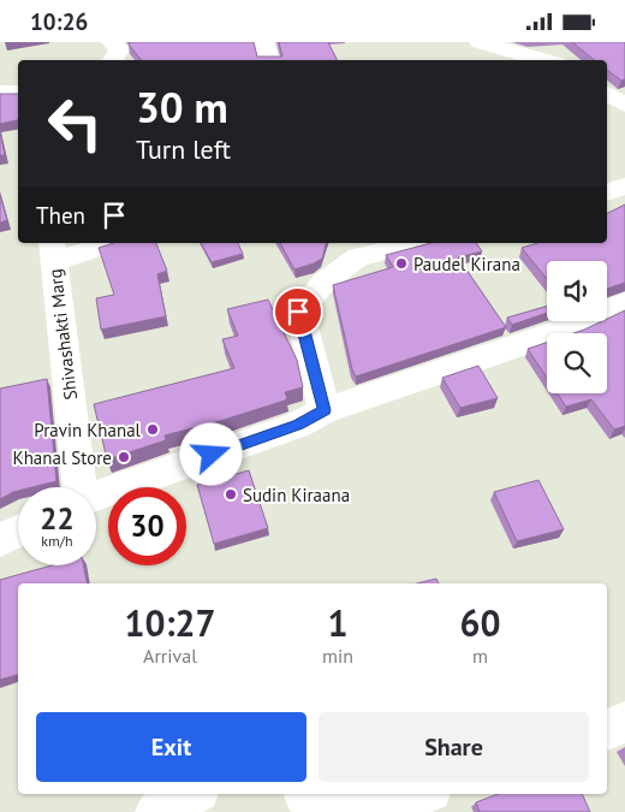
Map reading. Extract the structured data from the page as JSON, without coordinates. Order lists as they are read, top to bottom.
{
  "streets": {
    "street": ["Shivashakti Marg"]
  },
  "places": [
    "Paudel Kirana",
    "Pravin Khanal",
    "Khanal Store",
    "Sudin Kiraana"
  ],
  "page": {
    "status": "10:26",
    "turn": ["30 m", "Turn left"],
    "then": "Then",
    "speed": "22 km/h",
    "limit": "30",
    "eta": [
      "10:27",
      "Arrival",
      "1",
      "min",
      "60",
      "m"
    ],
    "buttons": ["Exit", "Share"]
  }
}
